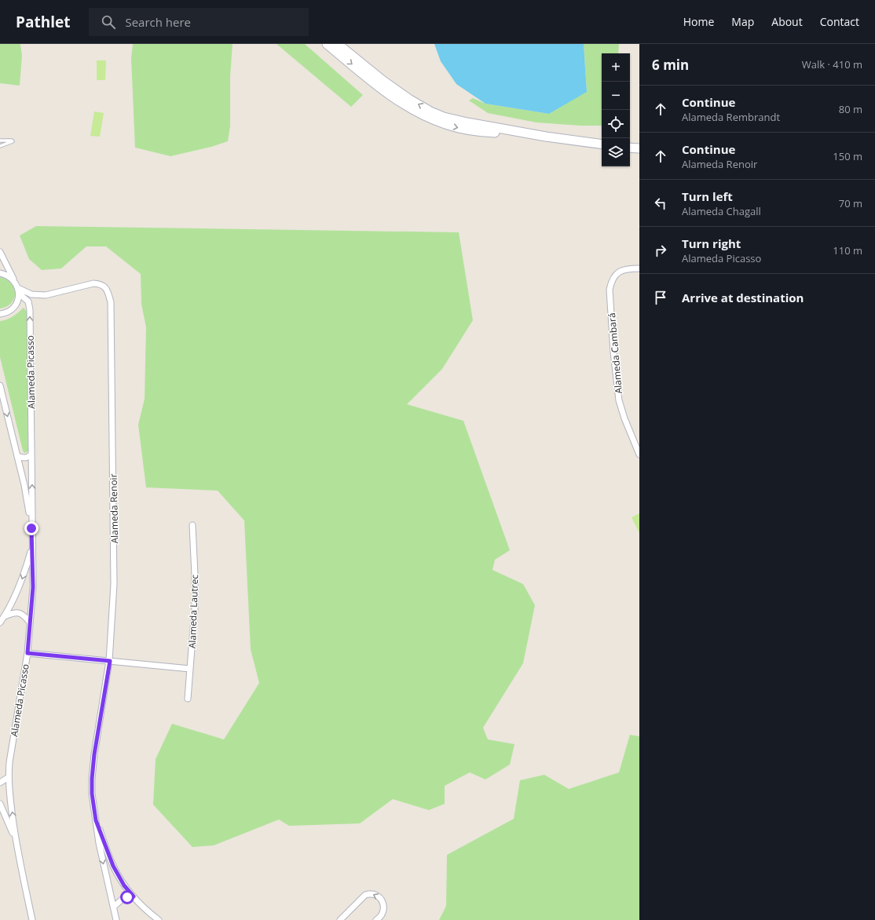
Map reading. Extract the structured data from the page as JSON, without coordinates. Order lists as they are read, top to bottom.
{
  "streets": {
    "street": [
      "Alameda Cambará",
      "Alameda Picasso",
      "Alameda Renoir",
      "Alameda Lautrec"
    ]
  },
  "crossings": [
    ["Alameda Picasso", "Alameda Renoir"]
  ],
  "page": {
    "header": "Pathlet",
    "search": "Search here",
    "nav": [
      "Home",
      "Map",
      "About",
      "Contact"
    ],
    "heading": ["6 min", "Walk · 410 m"],
    "map_buttons": ["+", "−"],
    "list": [
      ["Continue", "Alameda Rembrandt", "80 m"],
      ["Continue", "Alameda Renoir", "150 m"],
      ["Turn left", "Alameda Chagall", "70 m"],
      ["Turn right", "Alameda Picasso", "110 m"],
      "Arrive at destination"
    ]
  }
}
